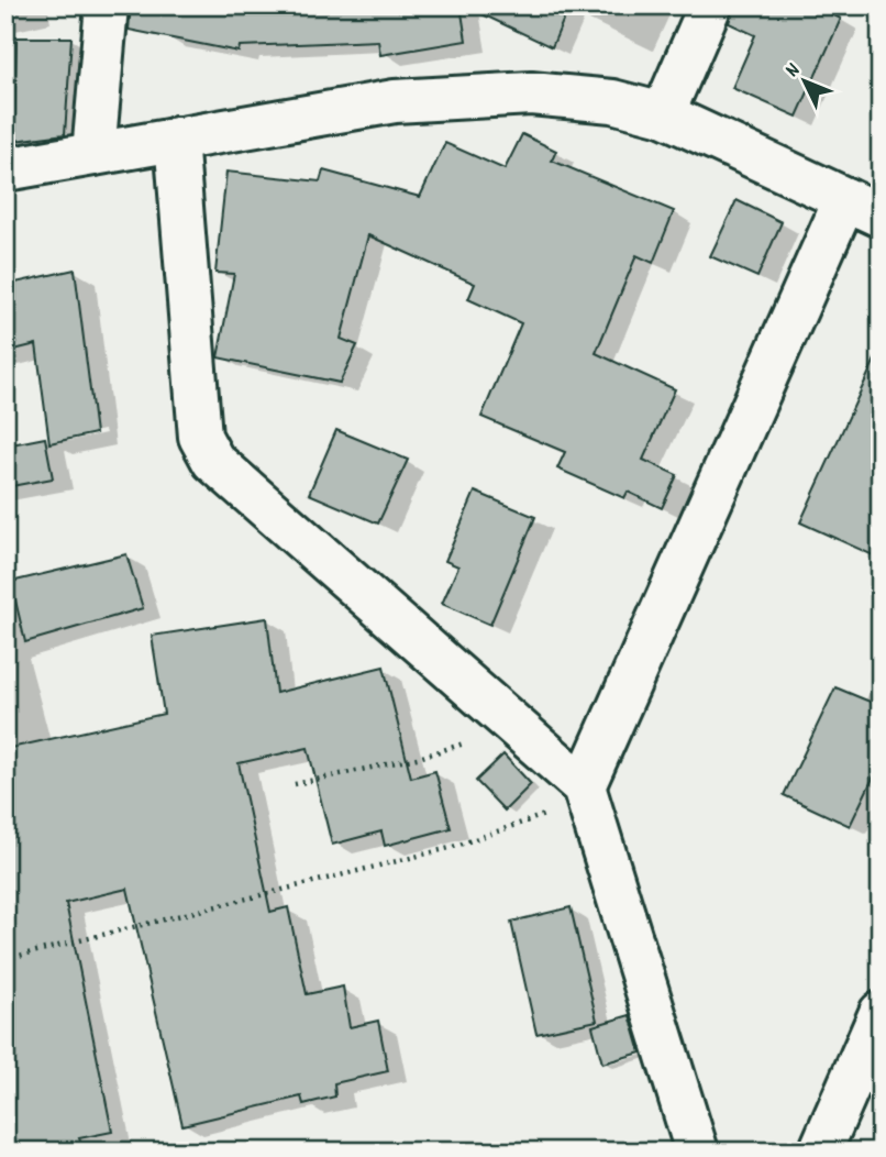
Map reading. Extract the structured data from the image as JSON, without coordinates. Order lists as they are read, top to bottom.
{
  "north": "top left"
}
